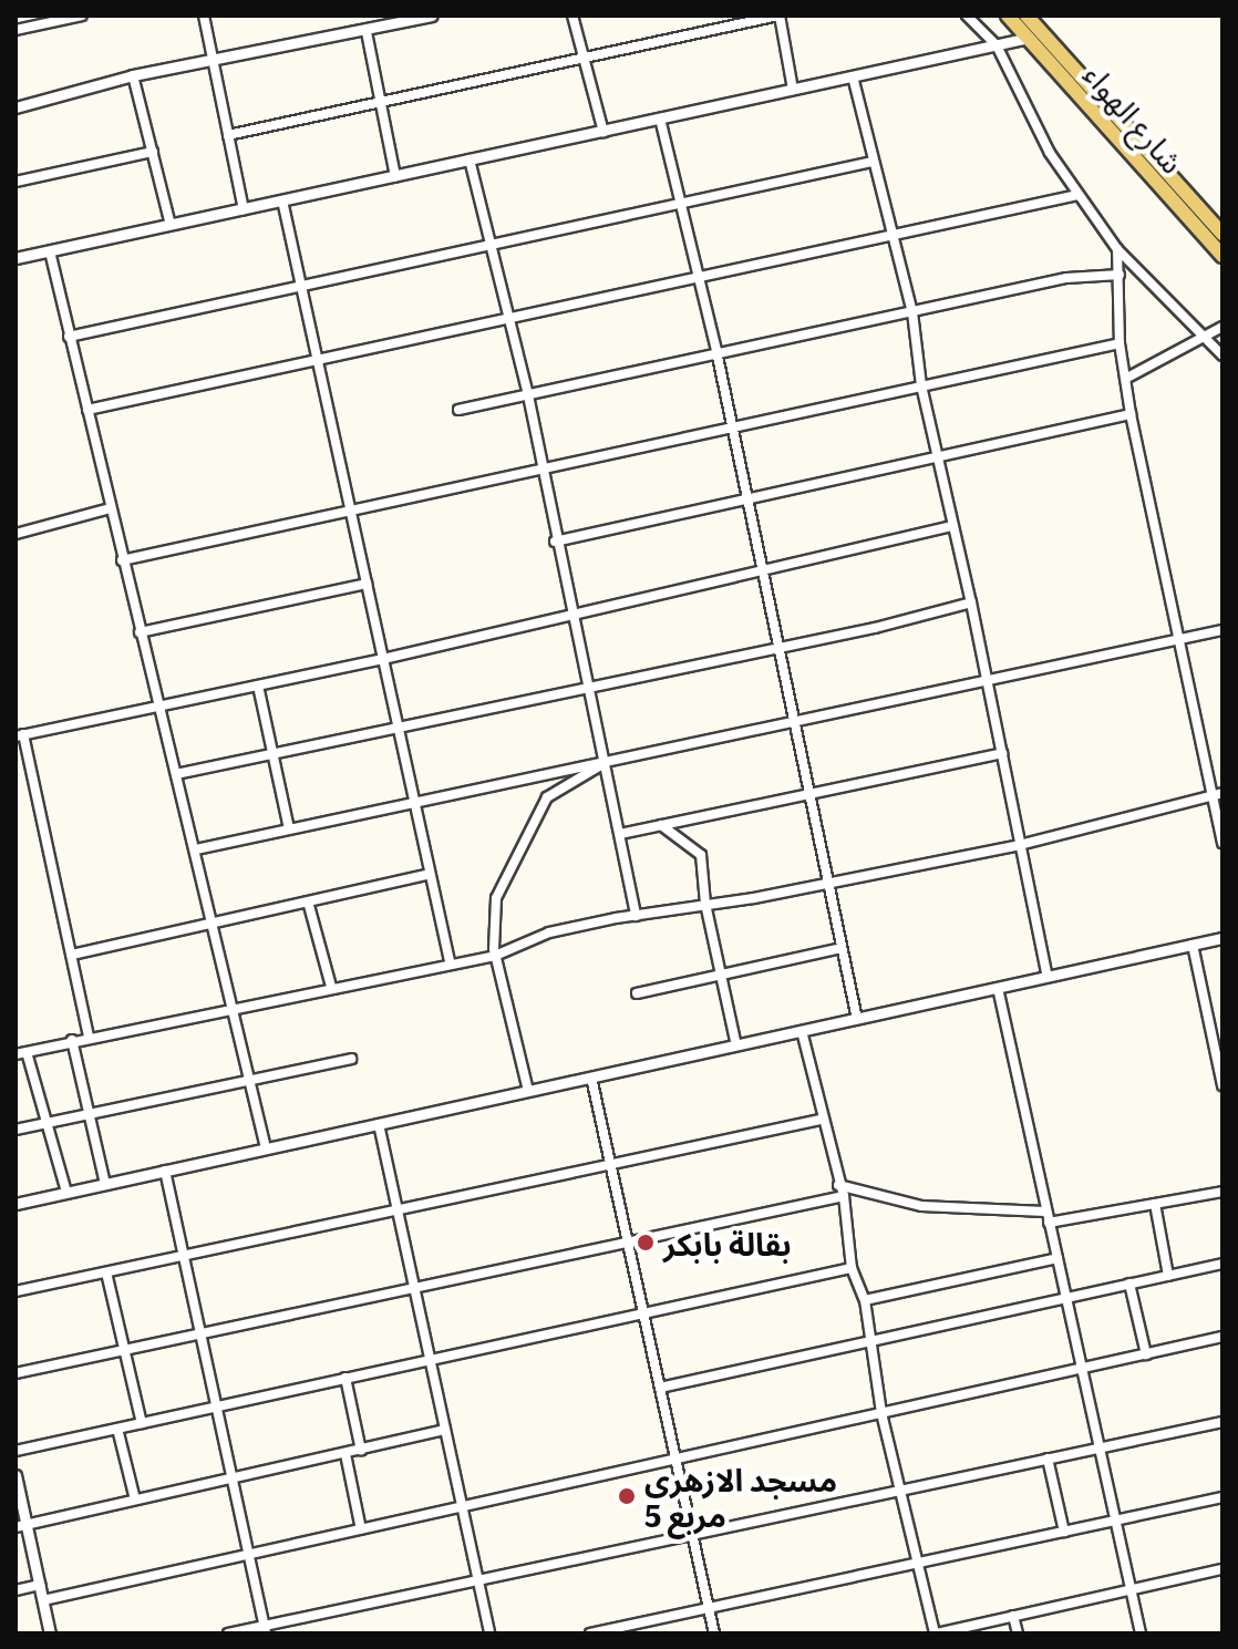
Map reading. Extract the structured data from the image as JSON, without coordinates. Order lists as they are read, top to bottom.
{
  "streets": {
    "main road": ["شارع الهواء"]
  },
  "places": ["بقالة بابكر", "مسجد الازهري مربع 5"]
}
